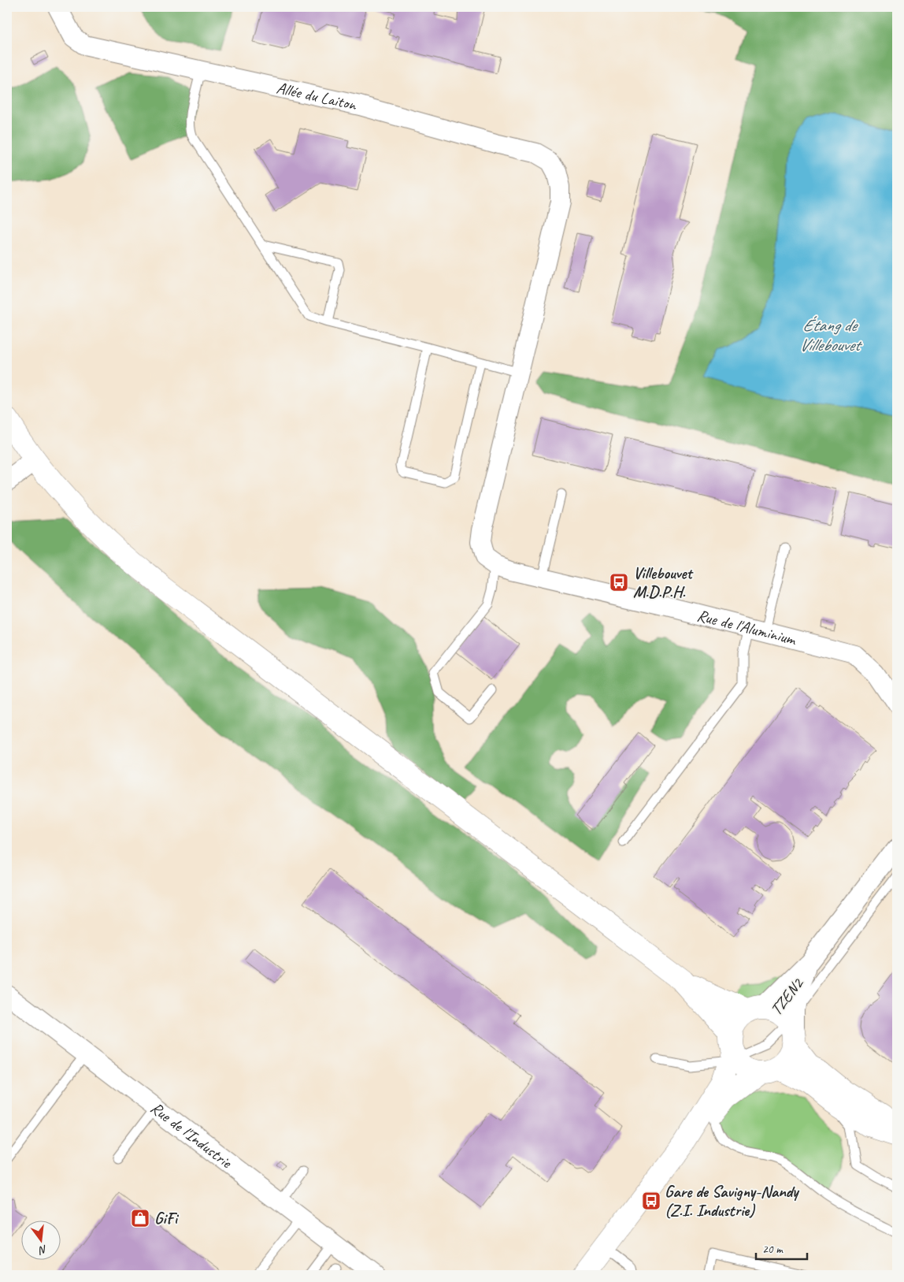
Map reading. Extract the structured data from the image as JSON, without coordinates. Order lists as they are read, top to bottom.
{
  "streets": {
    "street": ["Allée du Laiton", "Rue de l'Aluminium", "Rue de l'Industrie"],
    "lane": ["TZEN2"]
  },
  "crossings": [
    ["Allée du Laiton", "Rue de l'Aluminium"]
  ],
  "water": ["Étang de Villebouvet"],
  "places": {
    "bus stop": ["Villebouvet M.D.P.H.", "Gare de Savigny-Nandy (Z.I. Industrie)"],
    "shop": ["GiFi"]
  },
  "scale_bar": "20 m",
  "north": "bottom"
}
